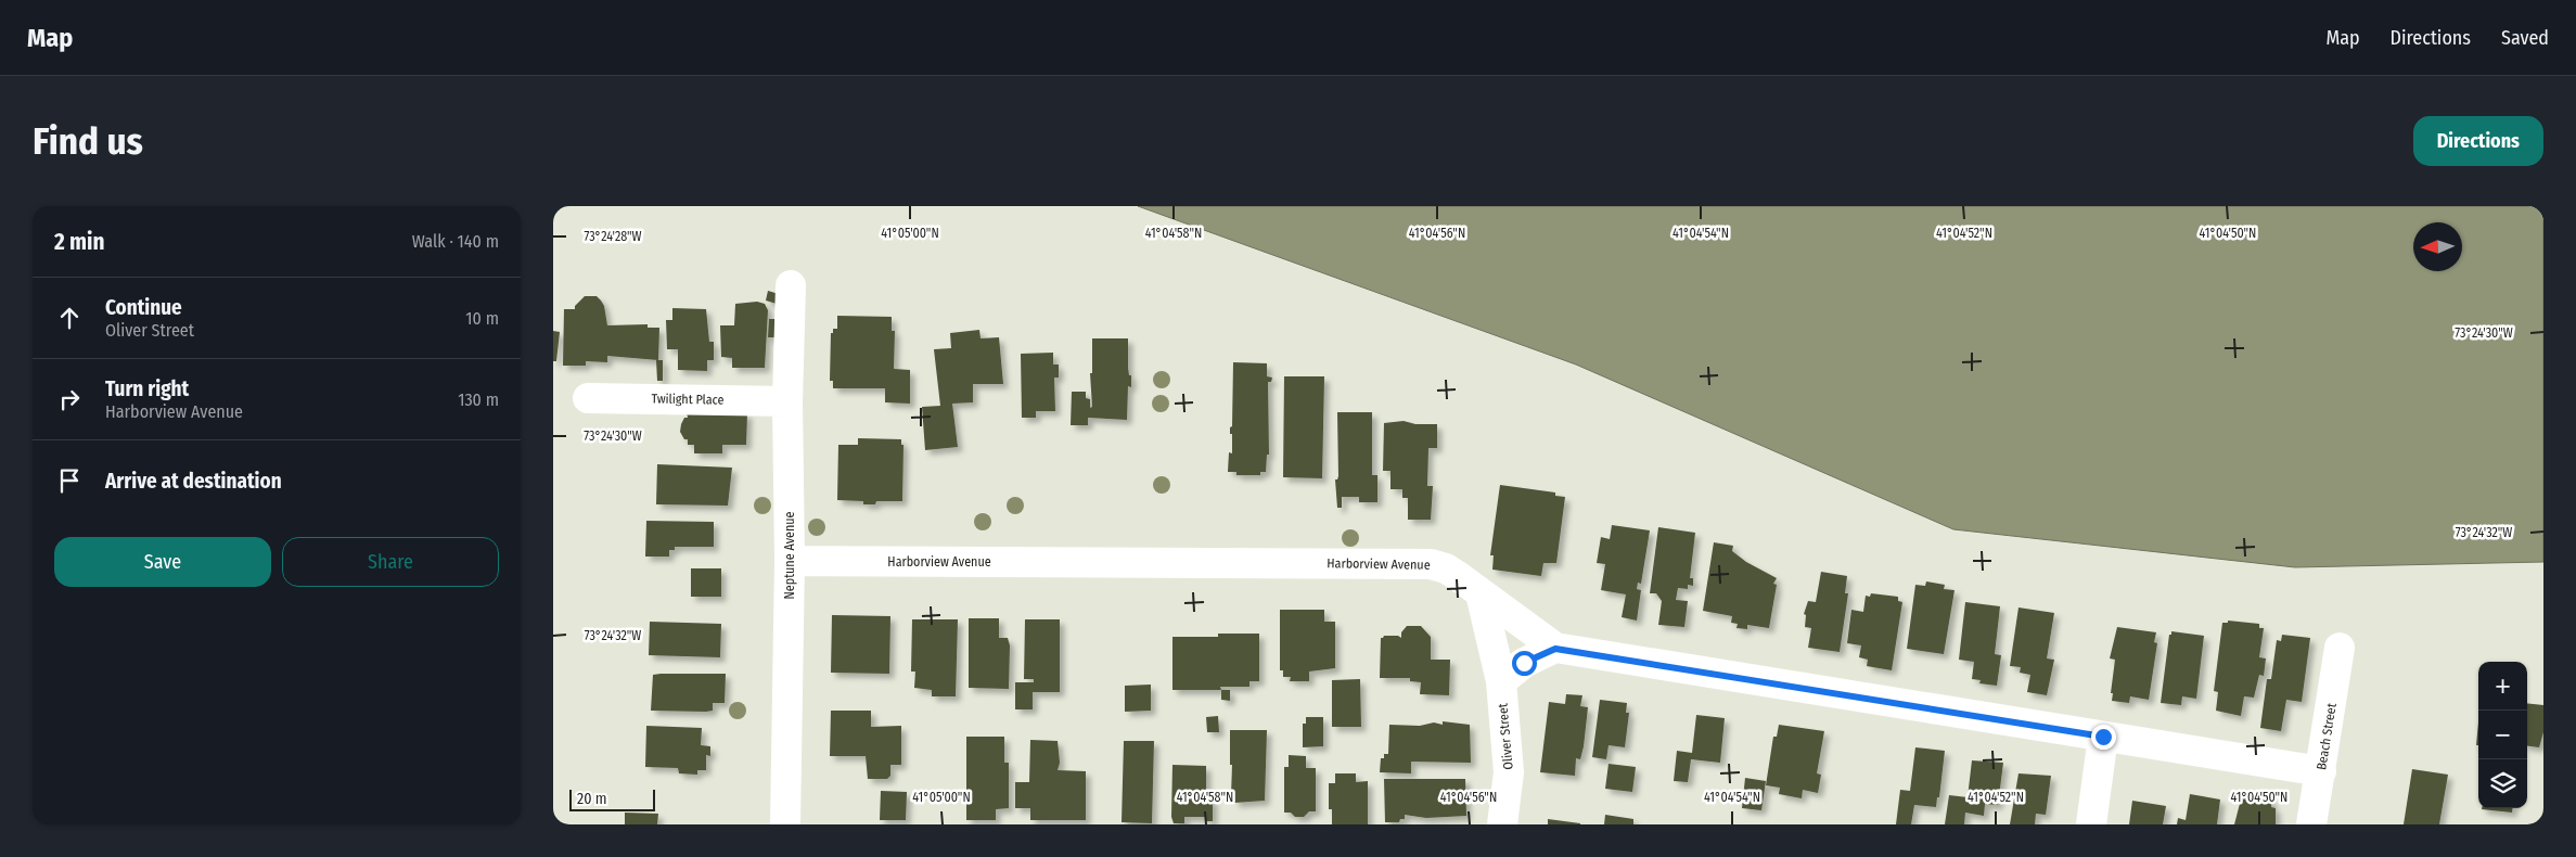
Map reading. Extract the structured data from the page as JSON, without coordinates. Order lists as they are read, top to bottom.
{
  "streets": {
    "street": [
      "Twilight Place",
      "Neptune Avenue",
      "Harborview Avenue",
      "Oliver Street",
      "Beach Street"
    ]
  },
  "crossings": [
    ["Twilight Place", "Neptune Avenue"],
    ["Neptune Avenue", "Harborview Avenue"],
    ["Harborview Avenue", "Oliver Street"],
    ["Harborview Avenue", "Beach Street"]
  ],
  "scale_bar": "20 m",
  "north": "left",
  "page": {
    "header": "Map",
    "nav": ["Map", "Directions", "Saved"],
    "buttons": [
      "Directions",
      ["Save", "Share"]
    ],
    "title": "Find us",
    "heading": ["2 min", "Walk · 140 m"],
    "list": [
      ["Continue", "Oliver Street", "10 m"],
      ["Turn right", "Harborview Avenue", "130 m"],
      "Arrive at destination"
    ],
    "map_buttons": ["+", "−"],
    "scale": "20 m"
  },
  "coordinates": [
    "41°05'00\"N",
    "41°04'58\"N",
    "41°04'56\"N",
    "41°04'54\"N",
    "41°04'52\"N",
    "41°04'50\"N",
    "73°24'28\"W",
    "73°24'30\"W",
    "73°24'32\"W"
  ]
}
